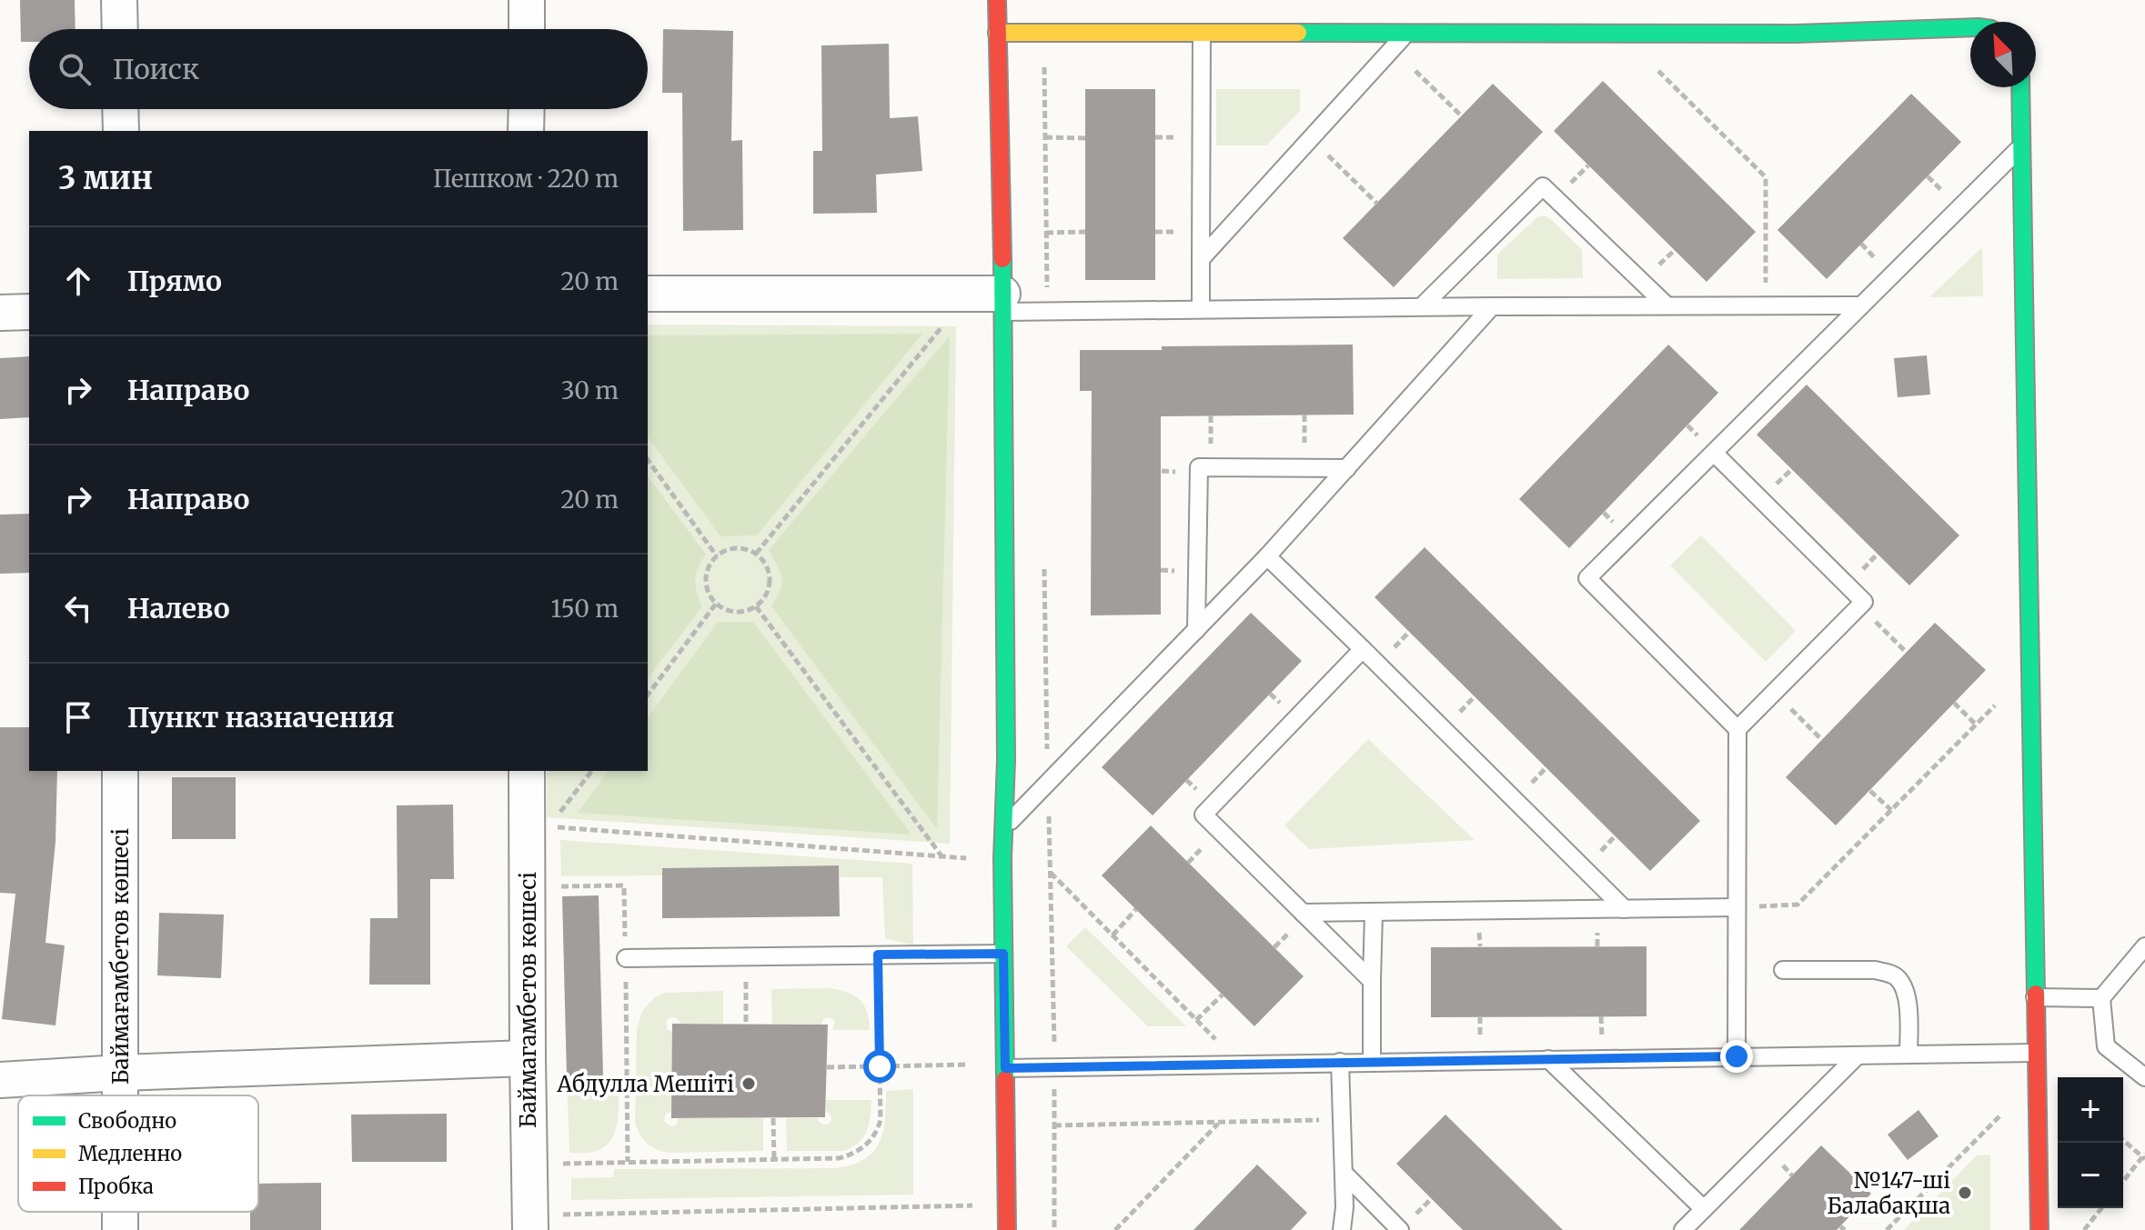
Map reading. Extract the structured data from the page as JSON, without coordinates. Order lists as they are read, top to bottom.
{
  "streets": {
    "street": ["Баймағамбетов көшесі", "Баймагамбетов көшесі"]
  },
  "places": ["Абдулла Мешіті", "№147-ші Балабақша"],
  "legend": ["Свободно", "Медленно", "Пробка"],
  "north": "top left",
  "page": {
    "search": "Поиск",
    "heading": ["3 мин", "Пешком · 220 m"],
    "list": [
      ["Прямо", "20 m"],
      ["Направо", "30 m"],
      ["Направо", "20 m"],
      ["Налево", "150 m"],
      "Пункт назначения"
    ],
    "map_buttons": ["+", "−"]
  }
}
